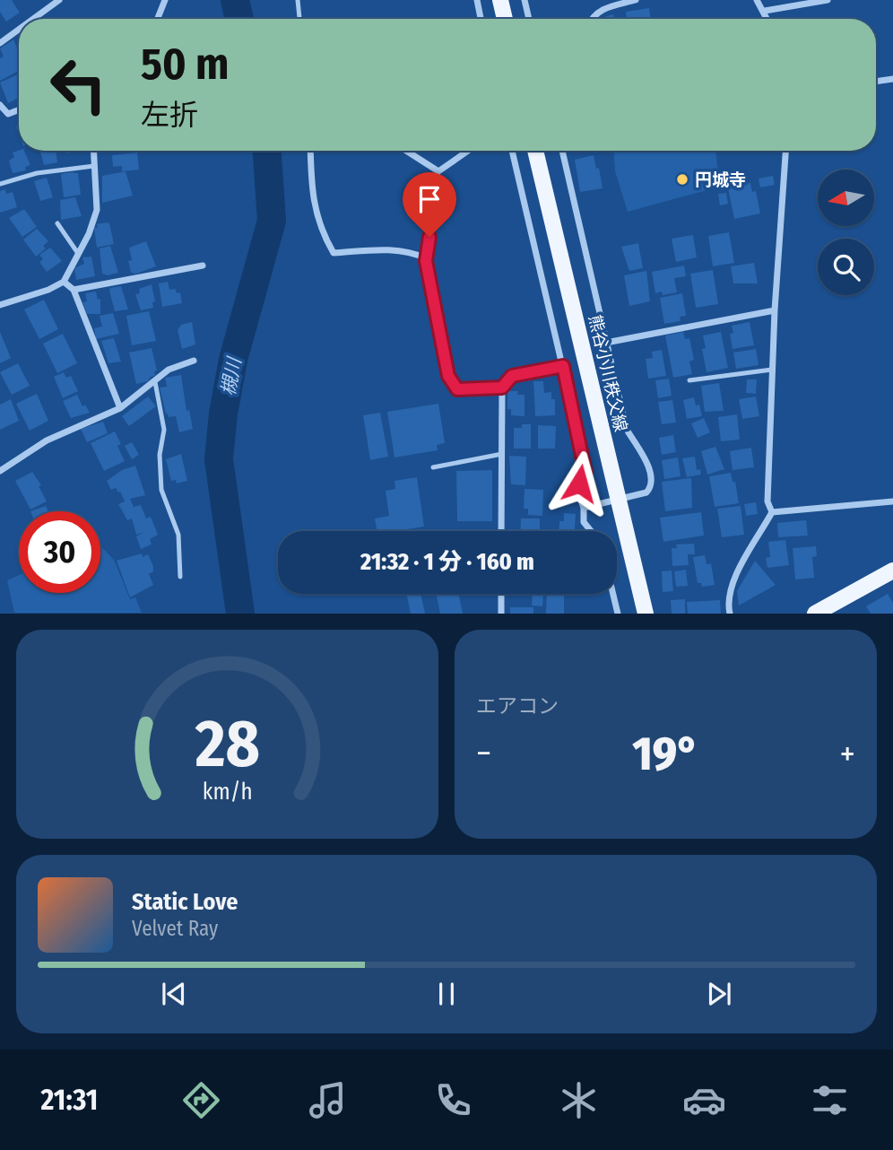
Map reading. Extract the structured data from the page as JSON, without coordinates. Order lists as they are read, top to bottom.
{
  "streets": {
    "main road": ["熊谷小川秩父線"]
  },
  "water": ["槻川"],
  "places": ["円城寺"],
  "north": "left",
  "page": {
    "turn": ["50 m", "左折"],
    "limit": "30",
    "trip": "21:32 · 1 分 · 160 m",
    "tile": "エアコン",
    "heat": ["−", "19°", "+"],
    "song": ["Static Love", "Velvet Ray"],
    "tabs": "21:31",
    "gauge": ["28", "km/h"]
  }
}
